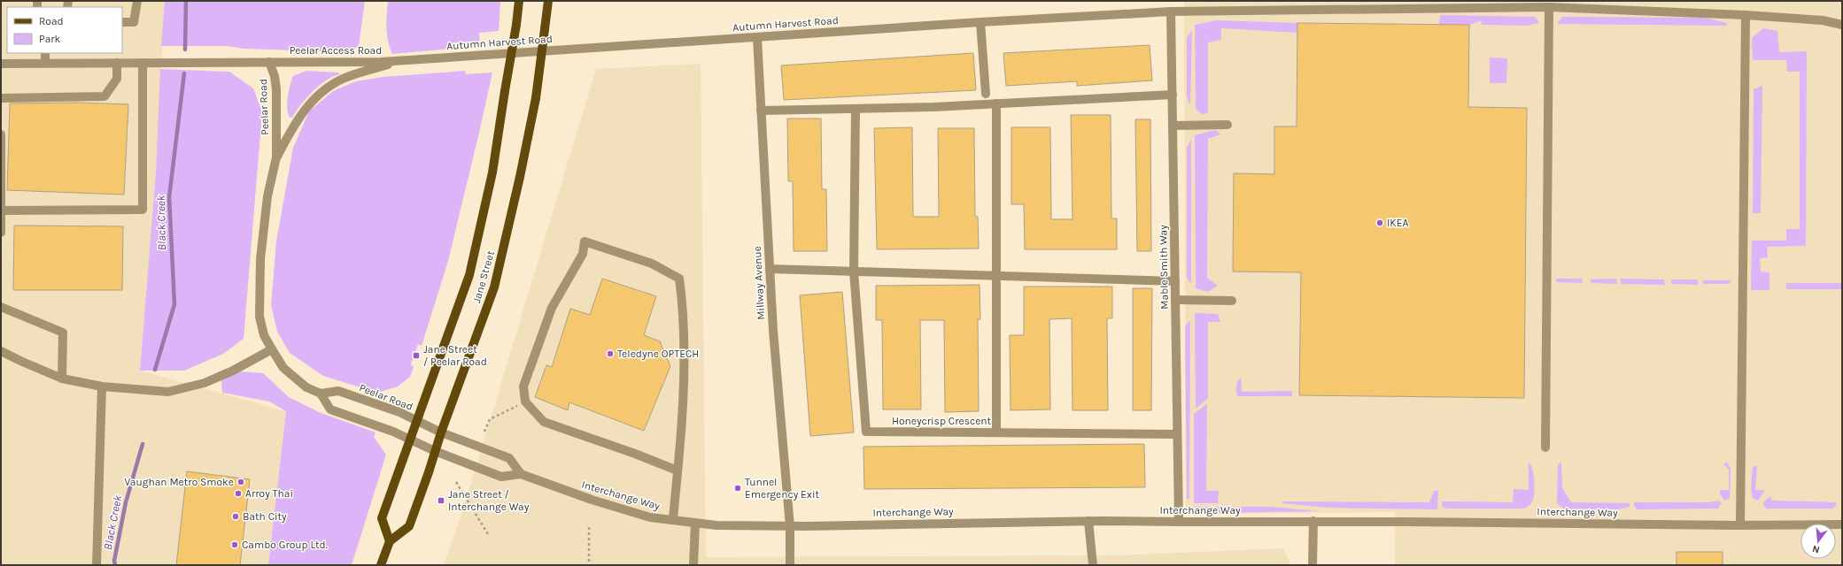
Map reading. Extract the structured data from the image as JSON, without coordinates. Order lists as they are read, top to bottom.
{
  "streets": {
    "main road": ["Jane Street"],
    "street": [
      "Autumn Harvest Road",
      "Peelar Access Road",
      "Peelar Road",
      "Mable Smith Way",
      "Millway Avenue",
      "Honeycrisp Crescent",
      "Interchange Way"
    ]
  },
  "crossings": [
    ["Autumn Harvest Road", "Peelar Access Road"],
    ["Autumn Harvest Road", "Mable Smith Way"],
    ["Autumn Harvest Road", "Millway Avenue"],
    ["Peelar Access Road", "Peelar Road"],
    ["Peelar Road", "Jane Street"],
    ["Mable Smith Way", "Honeycrisp Crescent"],
    ["Mable Smith Way", "Interchange Way"],
    ["Jane Street", "Interchange Way"],
    ["Millway Avenue", "Interchange Way"]
  ],
  "water": ["Black Creek"],
  "places": {
    "other": [
      "IKEA",
      "Teledyne OPTECH",
      "Vaughan Metro Smoke",
      "Tunnel Emergency Exit",
      "Arroy Thai",
      "Bath City",
      "Cambo Group Ltd."
    ],
    "transit": ["Jane Street / Peelar Road", "Jane Street / Interchange Way"]
  },
  "legend": ["Road", "Park"],
  "north": "bottom"
}
